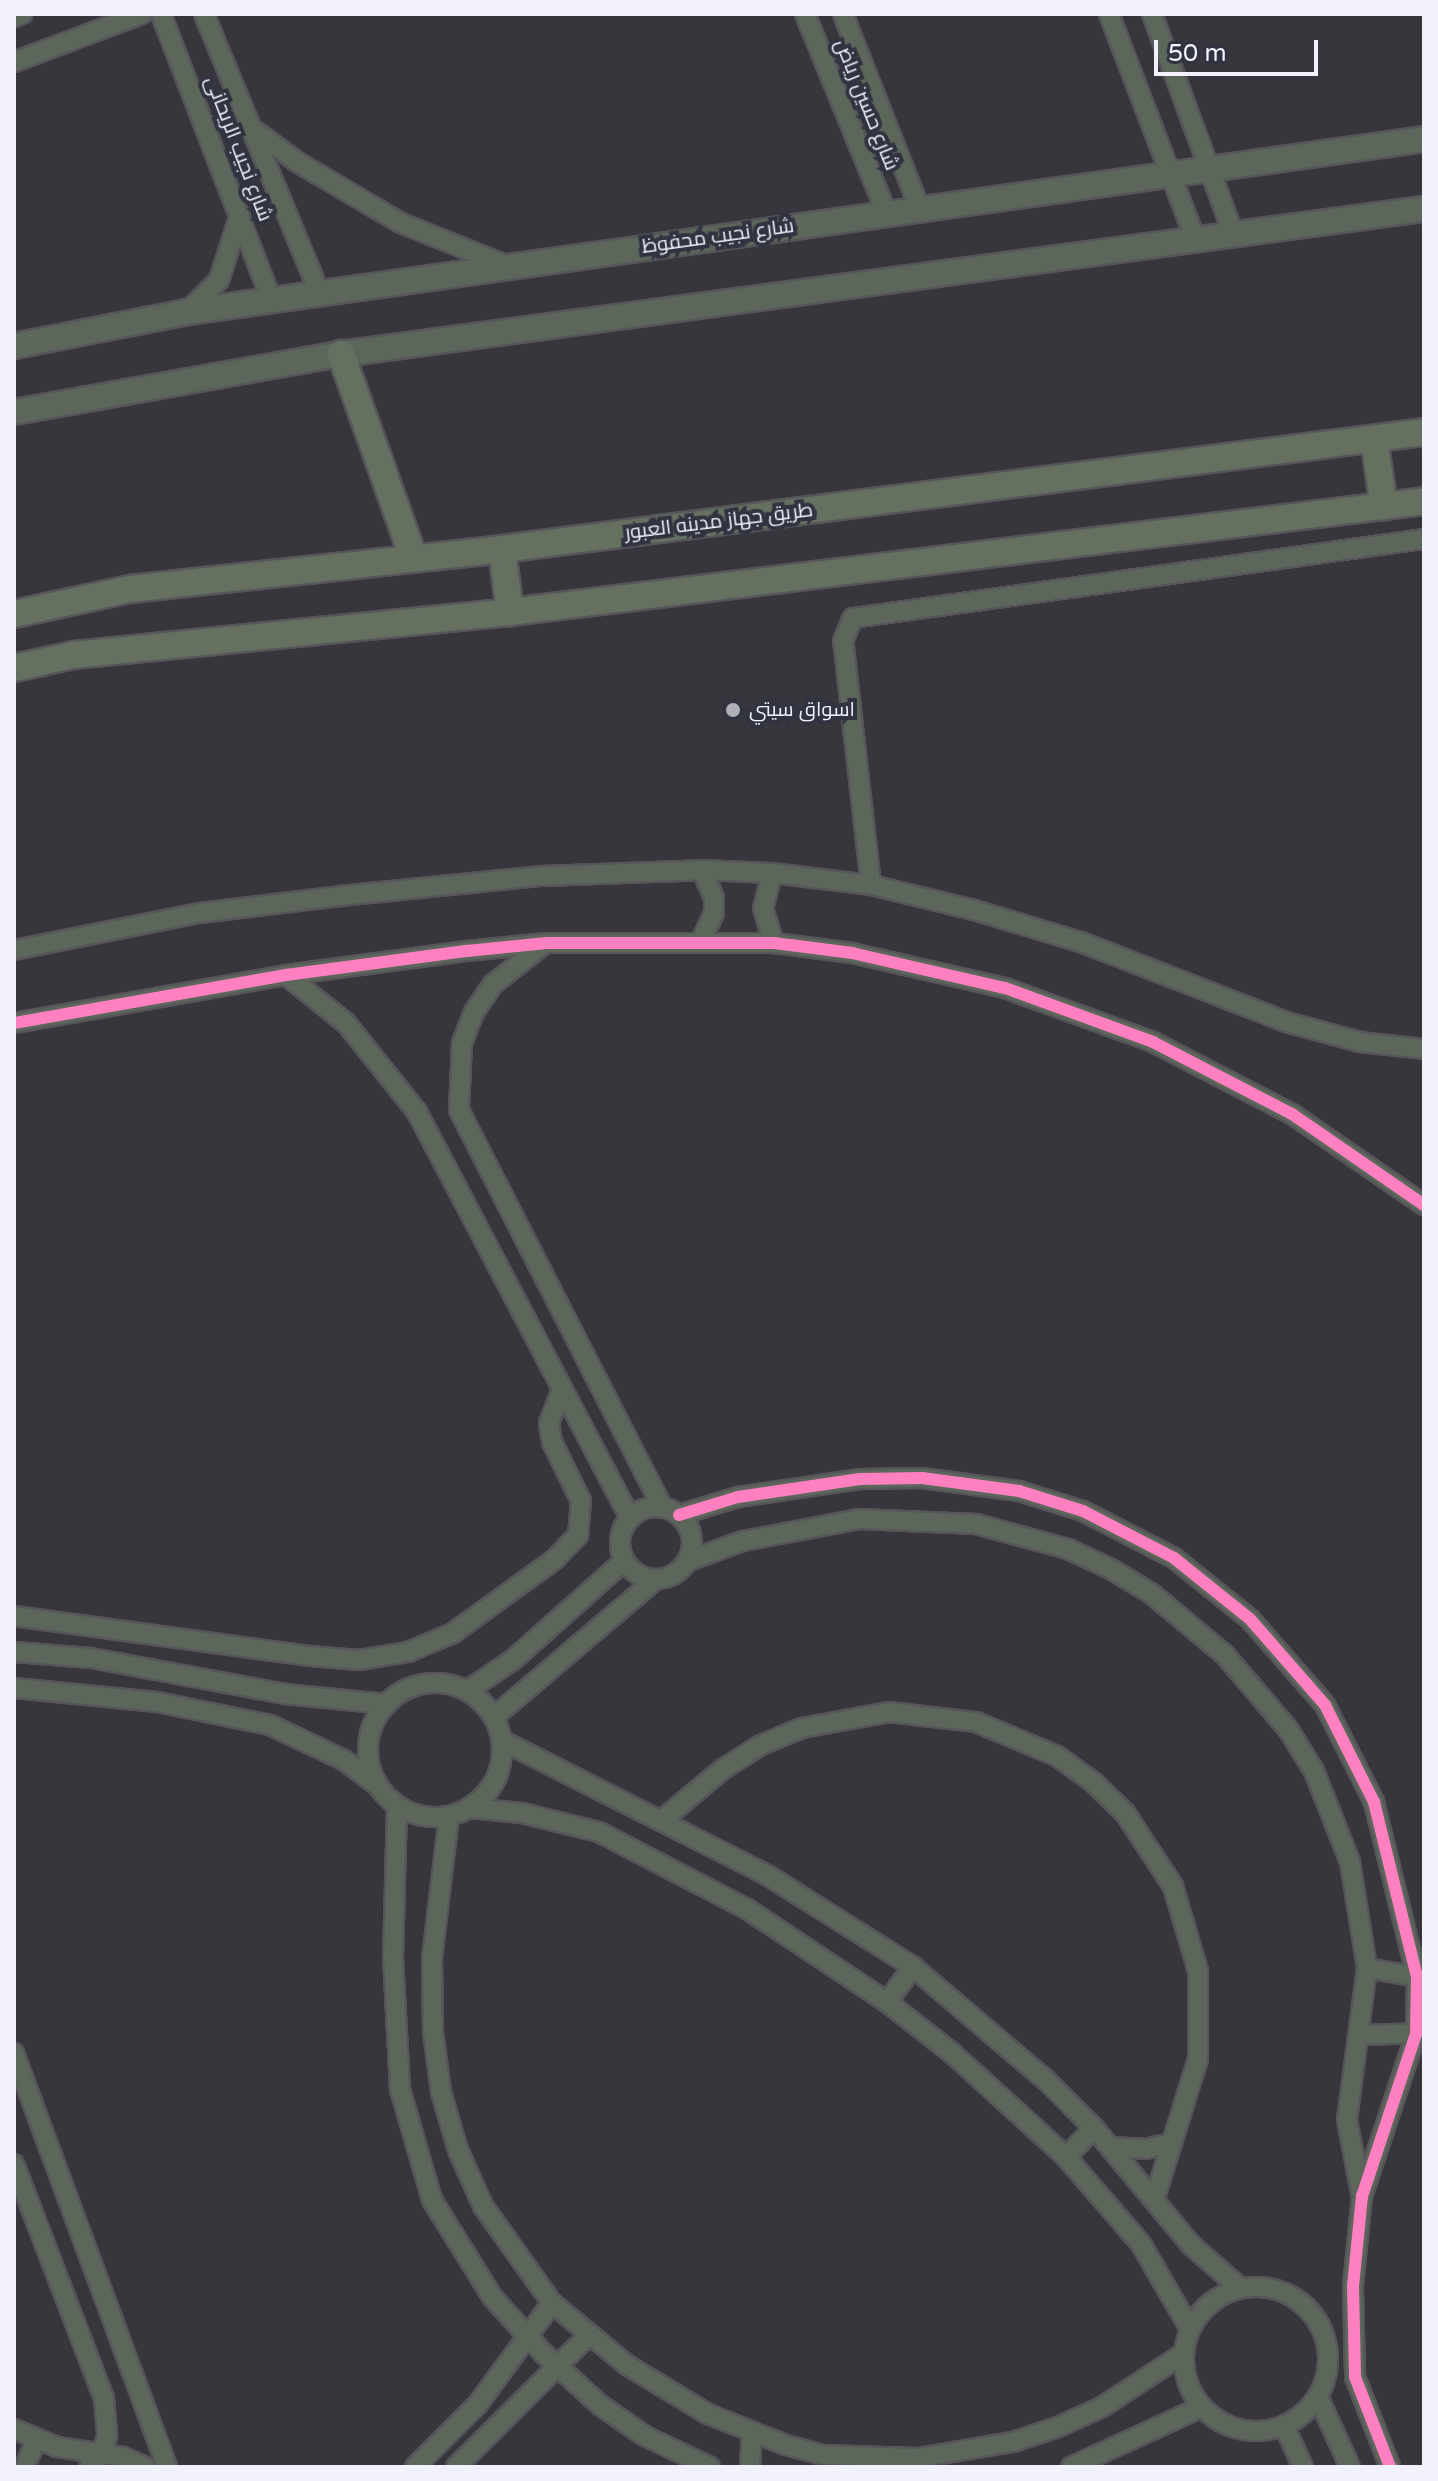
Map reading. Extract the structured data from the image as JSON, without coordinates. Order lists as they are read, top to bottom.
{
  "streets": {
    "main road": ["طريق جهاز مدينه العبور"],
    "street": ["شارع حسين رياض", "شارع نجيب الريحانى", "شارع نجيب محفوظ"]
  },
  "crossings": [
    ["شارع حسين رياض", "شارع نجيب محفوظ"],
    ["شارع نجيب الريحانى", "شارع نجيب محفوظ"]
  ],
  "places": ["اسواق سيتي"],
  "scale_bar": "50 m"
}
